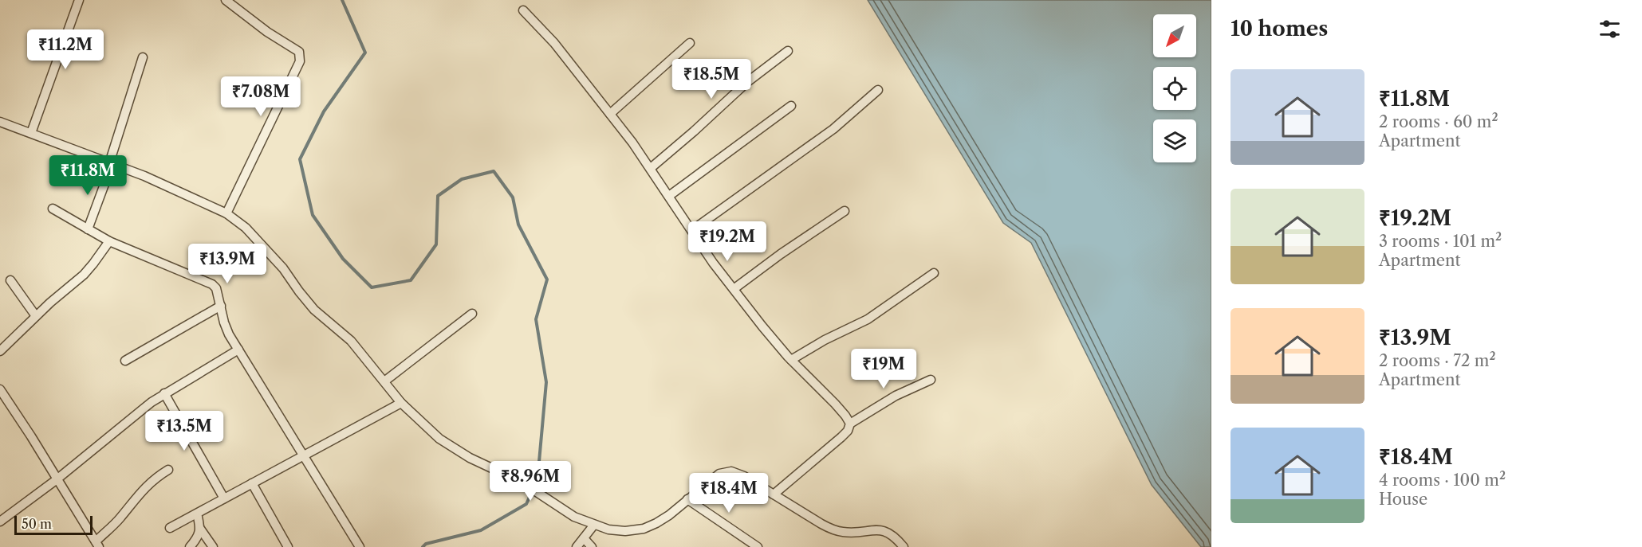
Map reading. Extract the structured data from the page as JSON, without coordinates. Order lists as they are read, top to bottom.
{
  "scale_bar": "50 m",
  "north": "bottom left",
  "page": {
    "heading": "10 homes",
    "price": [
      "₹11.2M",
      "₹18.5M",
      "₹7.08M",
      "₹11.8M",
      "₹19.2M",
      "₹13.9M",
      "₹19M",
      "₹13.5M",
      "₹8.96M",
      "₹18.4M"
    ],
    "list": [
      {
        "name": "₹11.8M",
        "note": "2 rooms · 60 m² · Apartment"
      },
      {
        "name": "₹19.2M",
        "note": "3 rooms · 101 m² · Apartment"
      },
      {
        "name": "₹13.9M",
        "note": "2 rooms · 72 m² · Apartment"
      },
      {
        "name": "₹18.4M",
        "note": "4 rooms · 100 m² · House"
      }
    ],
    "scale": "50 m"
  }
}
